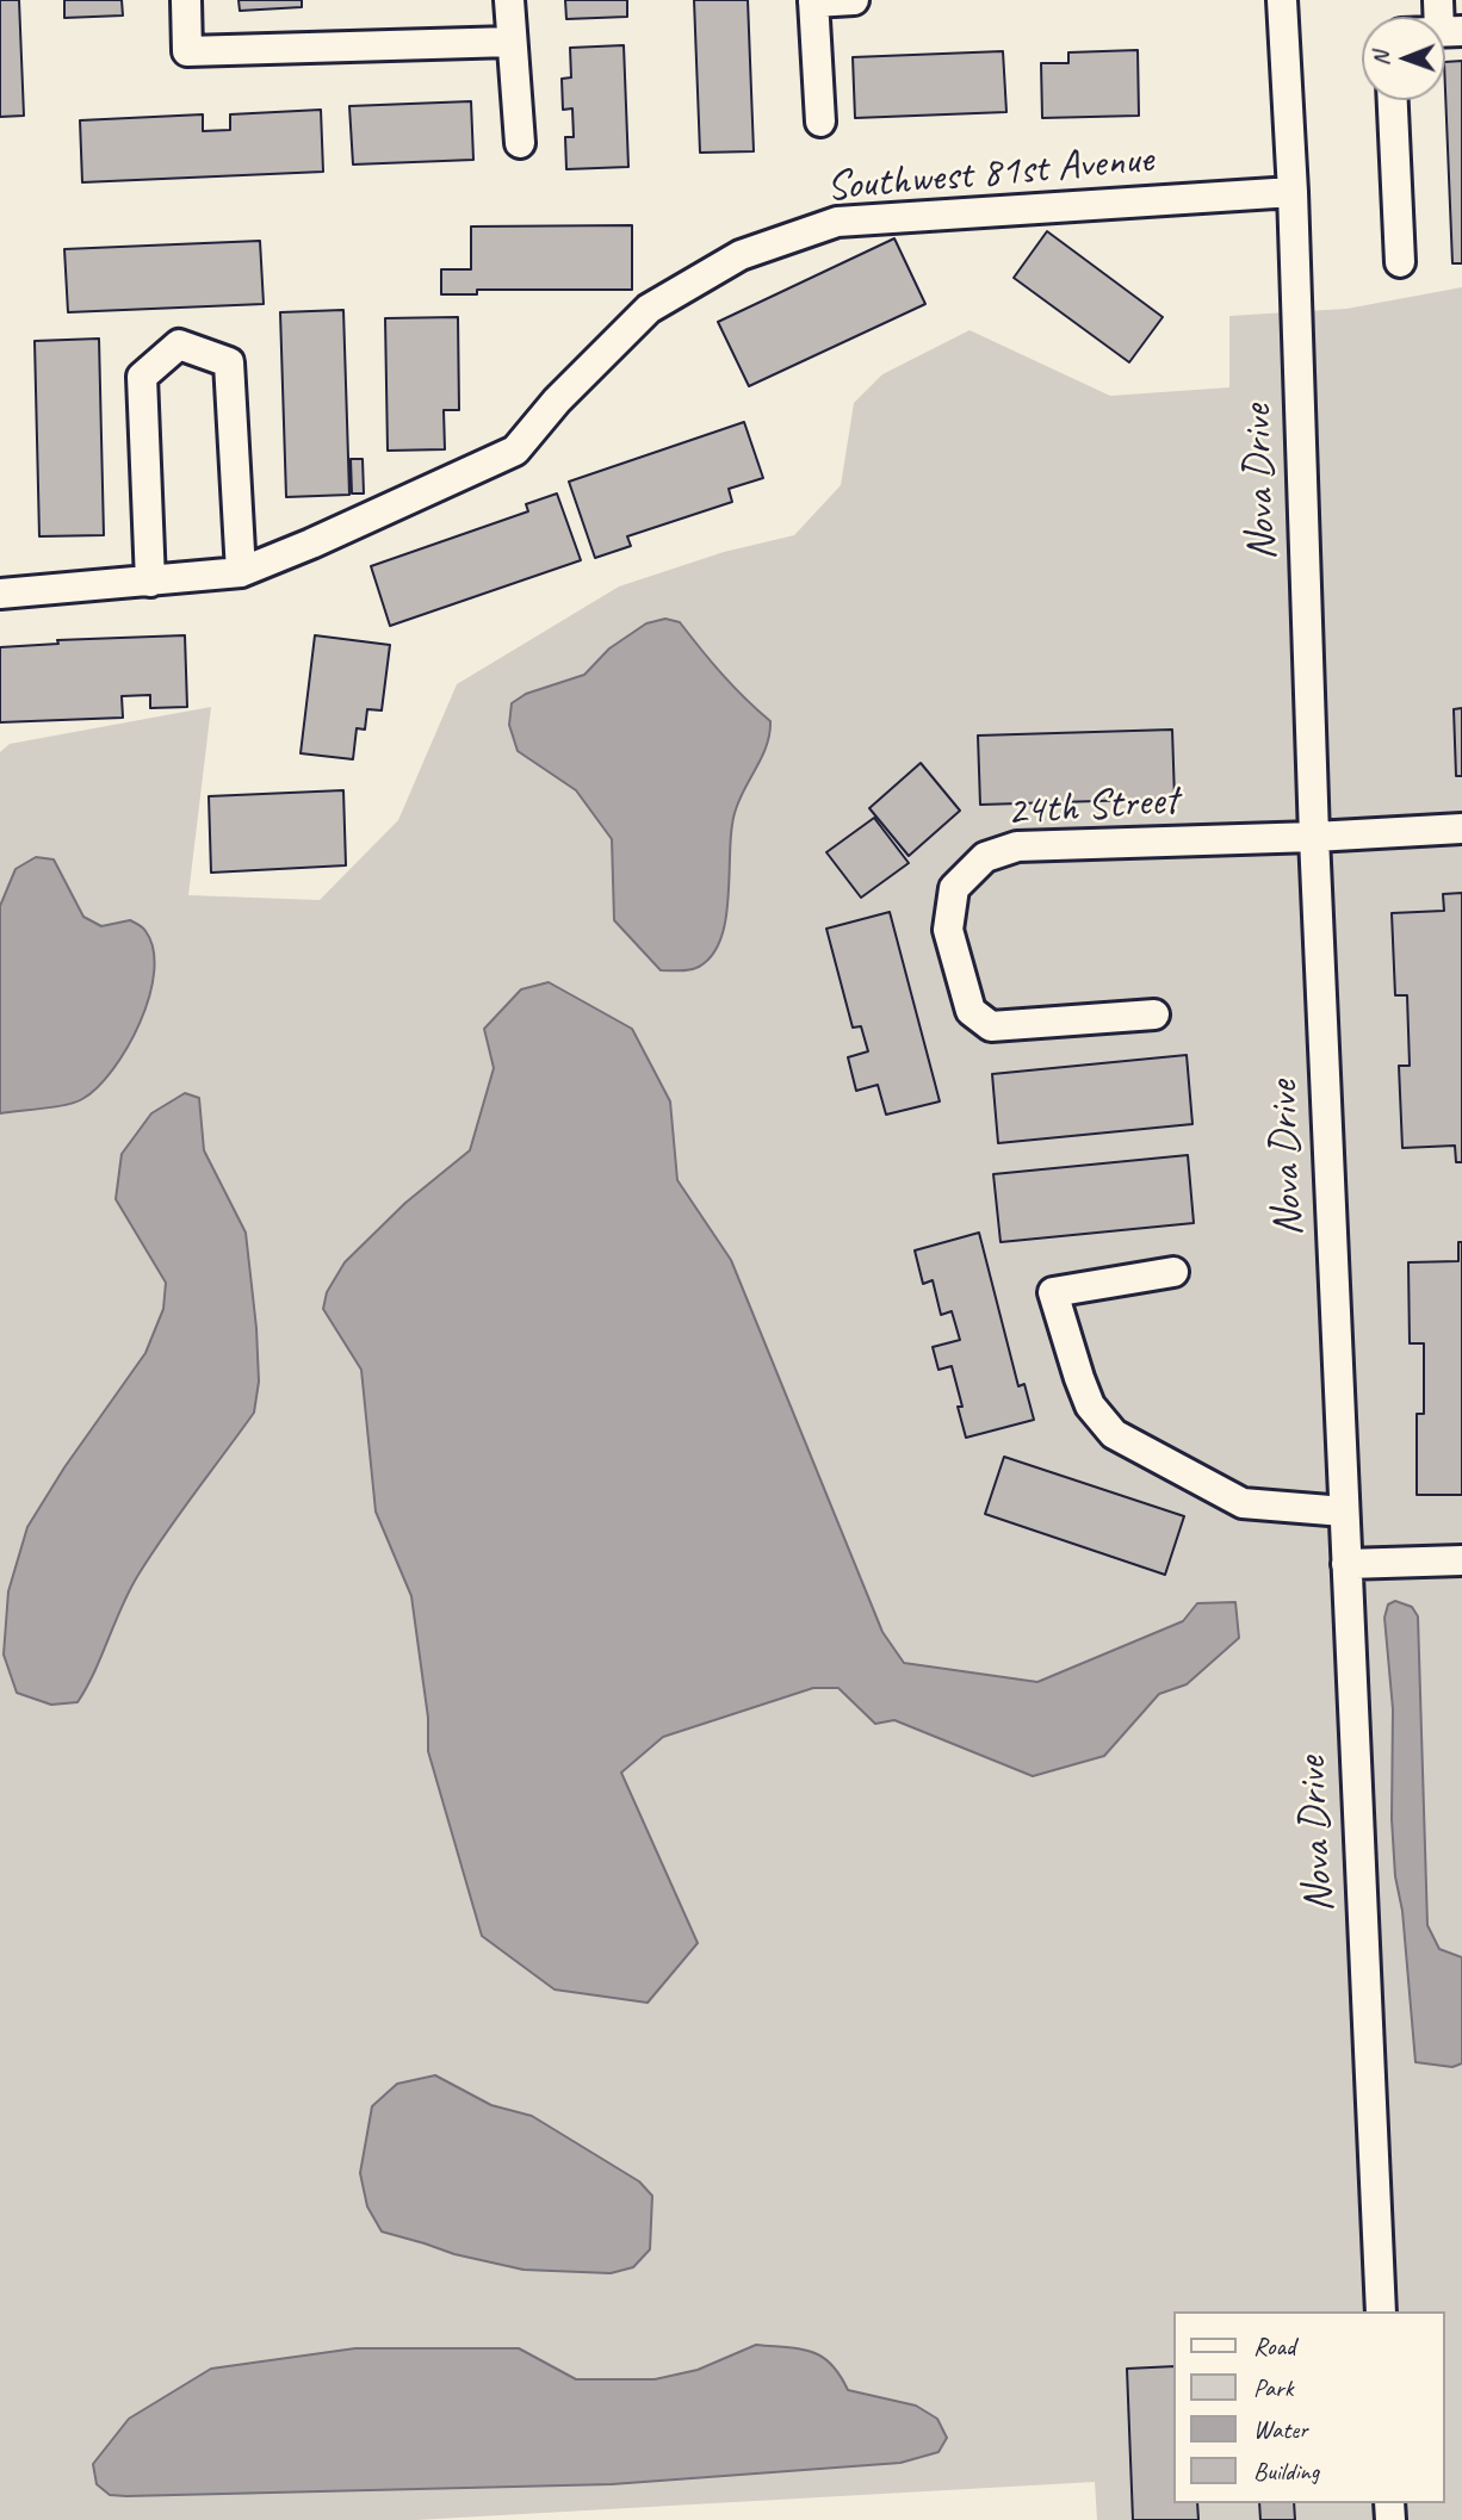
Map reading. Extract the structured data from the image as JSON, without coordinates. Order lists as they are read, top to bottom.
{
  "streets": {
    "street": ["Southwest 81st Avenue", "Nova Drive", "24th Street"]
  },
  "crossings": [
    ["Southwest 81st Avenue", "Nova Drive"],
    ["Nova Drive", "24th Street"]
  ],
  "legend": [
    "Road",
    "Park",
    "Water",
    "Building"
  ],
  "north": "left"
}
